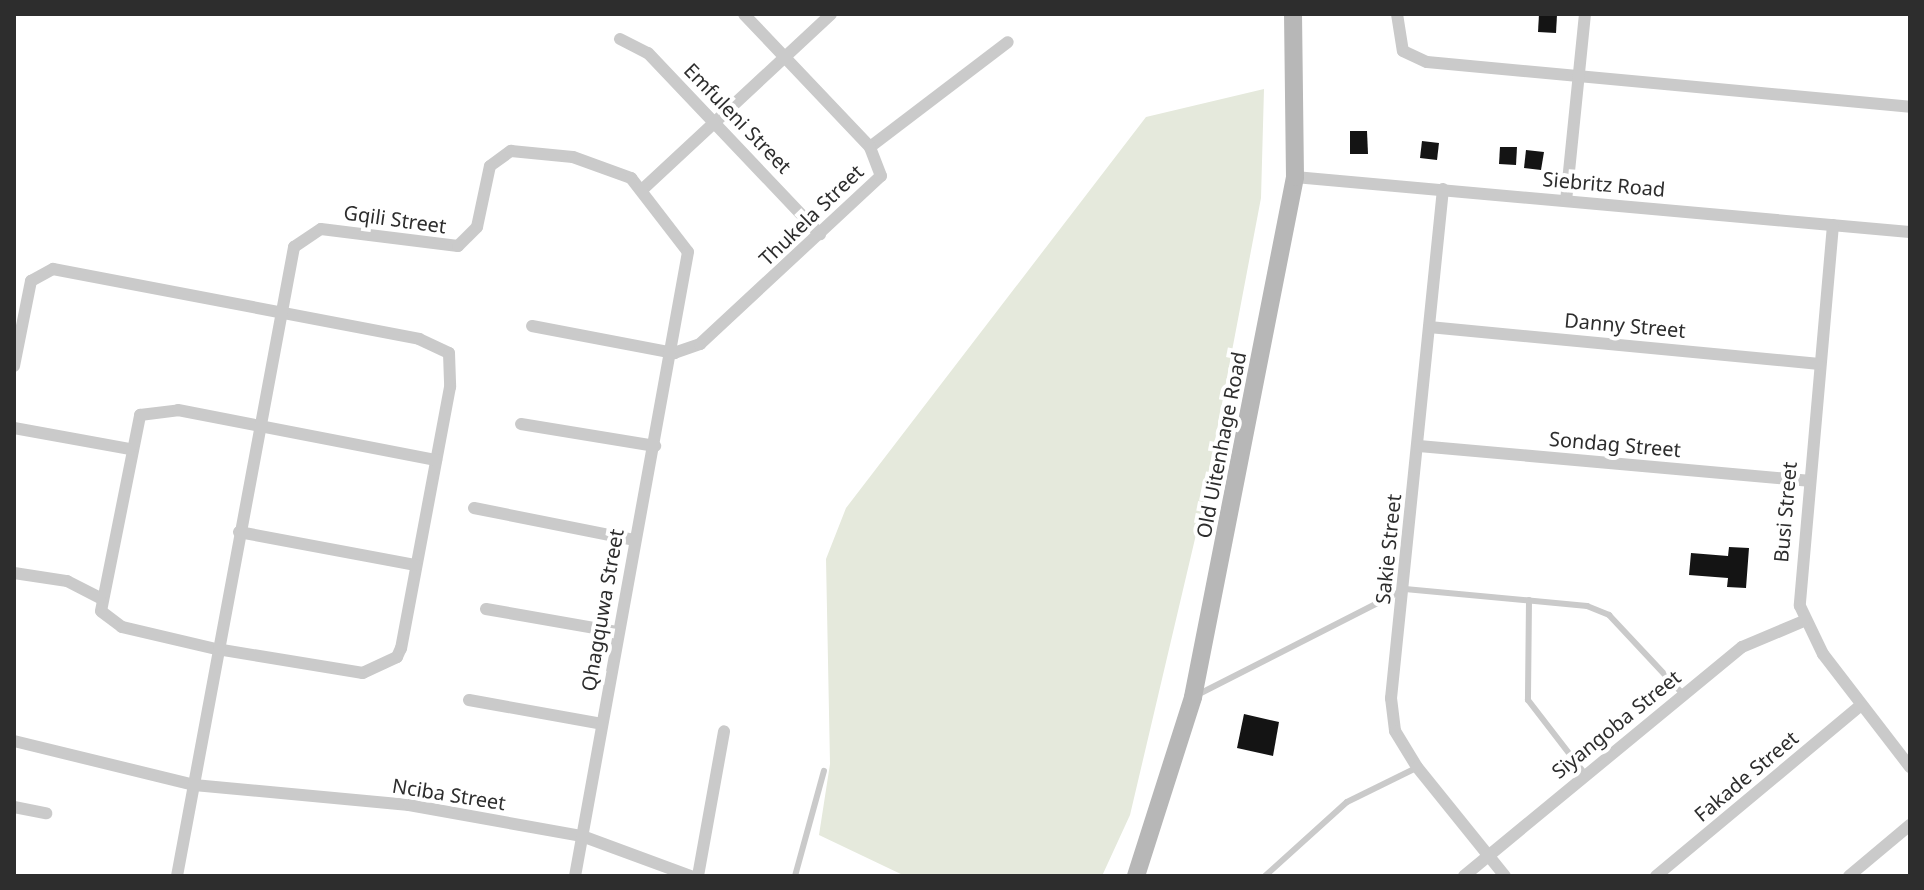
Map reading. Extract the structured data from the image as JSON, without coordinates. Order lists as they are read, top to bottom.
{
  "streets": {
    "street": [
      "Emfuleni Street",
      "Siebritz Road",
      "Thukela Street",
      "Gqili Street",
      "Danny Street",
      "Sondag Street",
      "Old Uitenhage Road",
      "Busi Street",
      "Sakie Street",
      "Qhagquwa Street",
      "Siyangoba Street",
      "Fakade Street",
      "Nciba Street"
    ]
  },
  "crossings": [
    ["Emfuleni Street", "Thukela Street"],
    ["Siebritz Road", "Old Uitenhage Road"],
    ["Siebritz Road", "Busi Street"],
    ["Siebritz Road", "Sakie Street"],
    ["Thukela Street", "Qhagquwa Street"],
    ["Danny Street", "Busi Street"],
    ["Danny Street", "Sakie Street"],
    ["Sondag Street", "Busi Street"],
    ["Sondag Street", "Sakie Street"],
    ["Busi Street", "Siyangoba Street"],
    ["Sakie Street", "Siyangoba Street"],
    ["Qhagquwa Street", "Nciba Street"]
  ]
}
